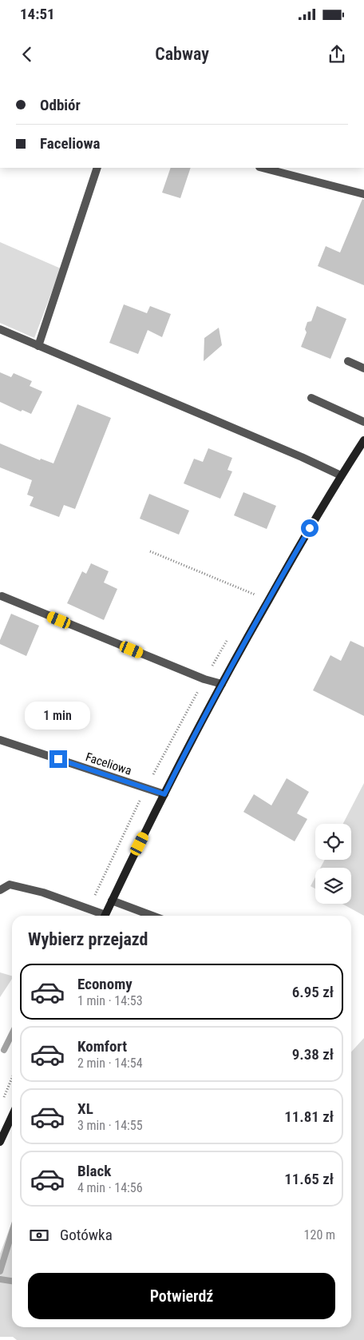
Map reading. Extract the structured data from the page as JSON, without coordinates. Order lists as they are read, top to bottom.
{
  "streets": {
    "lane": ["Faceliowa"]
  },
  "page": {
    "status": "14:51",
    "header": "Cabway",
    "banner": ["Odbiór", "Faceliowa"],
    "bubble": "1 min",
    "heading": "Wybierz przejazd",
    "list": [
      {
        "name": "Economy",
        "note": "1 min · 14:53",
        "value": "6.95 zł"
      },
      {
        "name": "Komfort",
        "note": "2 min · 14:54",
        "value": "9.38 zł"
      },
      {
        "name": "XL",
        "note": "3 min · 14:55",
        "value": "11.81 zł"
      },
      {
        "name": "Black",
        "note": "4 min · 14:56",
        "value": "11.65 zł"
      }
    ],
    "pay": ["Gotówka", "120 m"],
    "buttons": "Potwierdź"
  }
}
